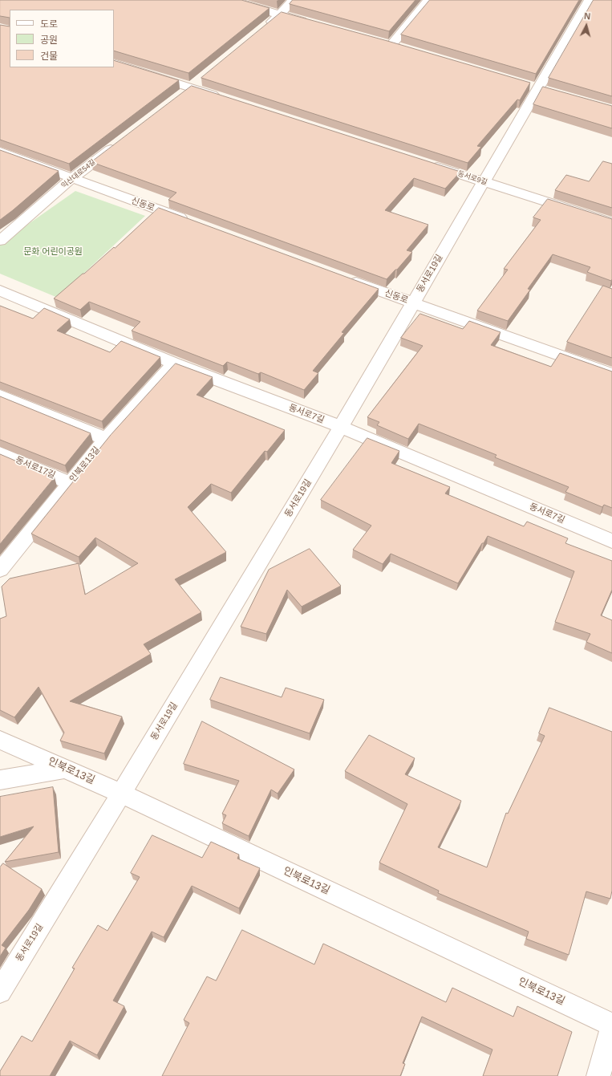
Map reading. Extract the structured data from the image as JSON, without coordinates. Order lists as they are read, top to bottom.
{
  "streets": {
    "street": [
      "익산대로54길",
      "동서로9길",
      "신동로",
      "동서로19길",
      "동서로7길",
      "인북로13길",
      "동서로17길"
    ]
  },
  "crossings": [
    ["익산대로54길", "신동로"],
    ["동서로9길", "동서로19길"],
    ["신동로", "동서로19길"],
    ["동서로19길", "동서로7길"],
    ["동서로19길", "인북로13길"],
    ["동서로7길", "인북로13길"],
    ["인북로13길", "동서로17길"]
  ],
  "parks": ["문화 어린이공원"],
  "legend": ["도로", "공원", "건물"],
  "north": "top"
}
